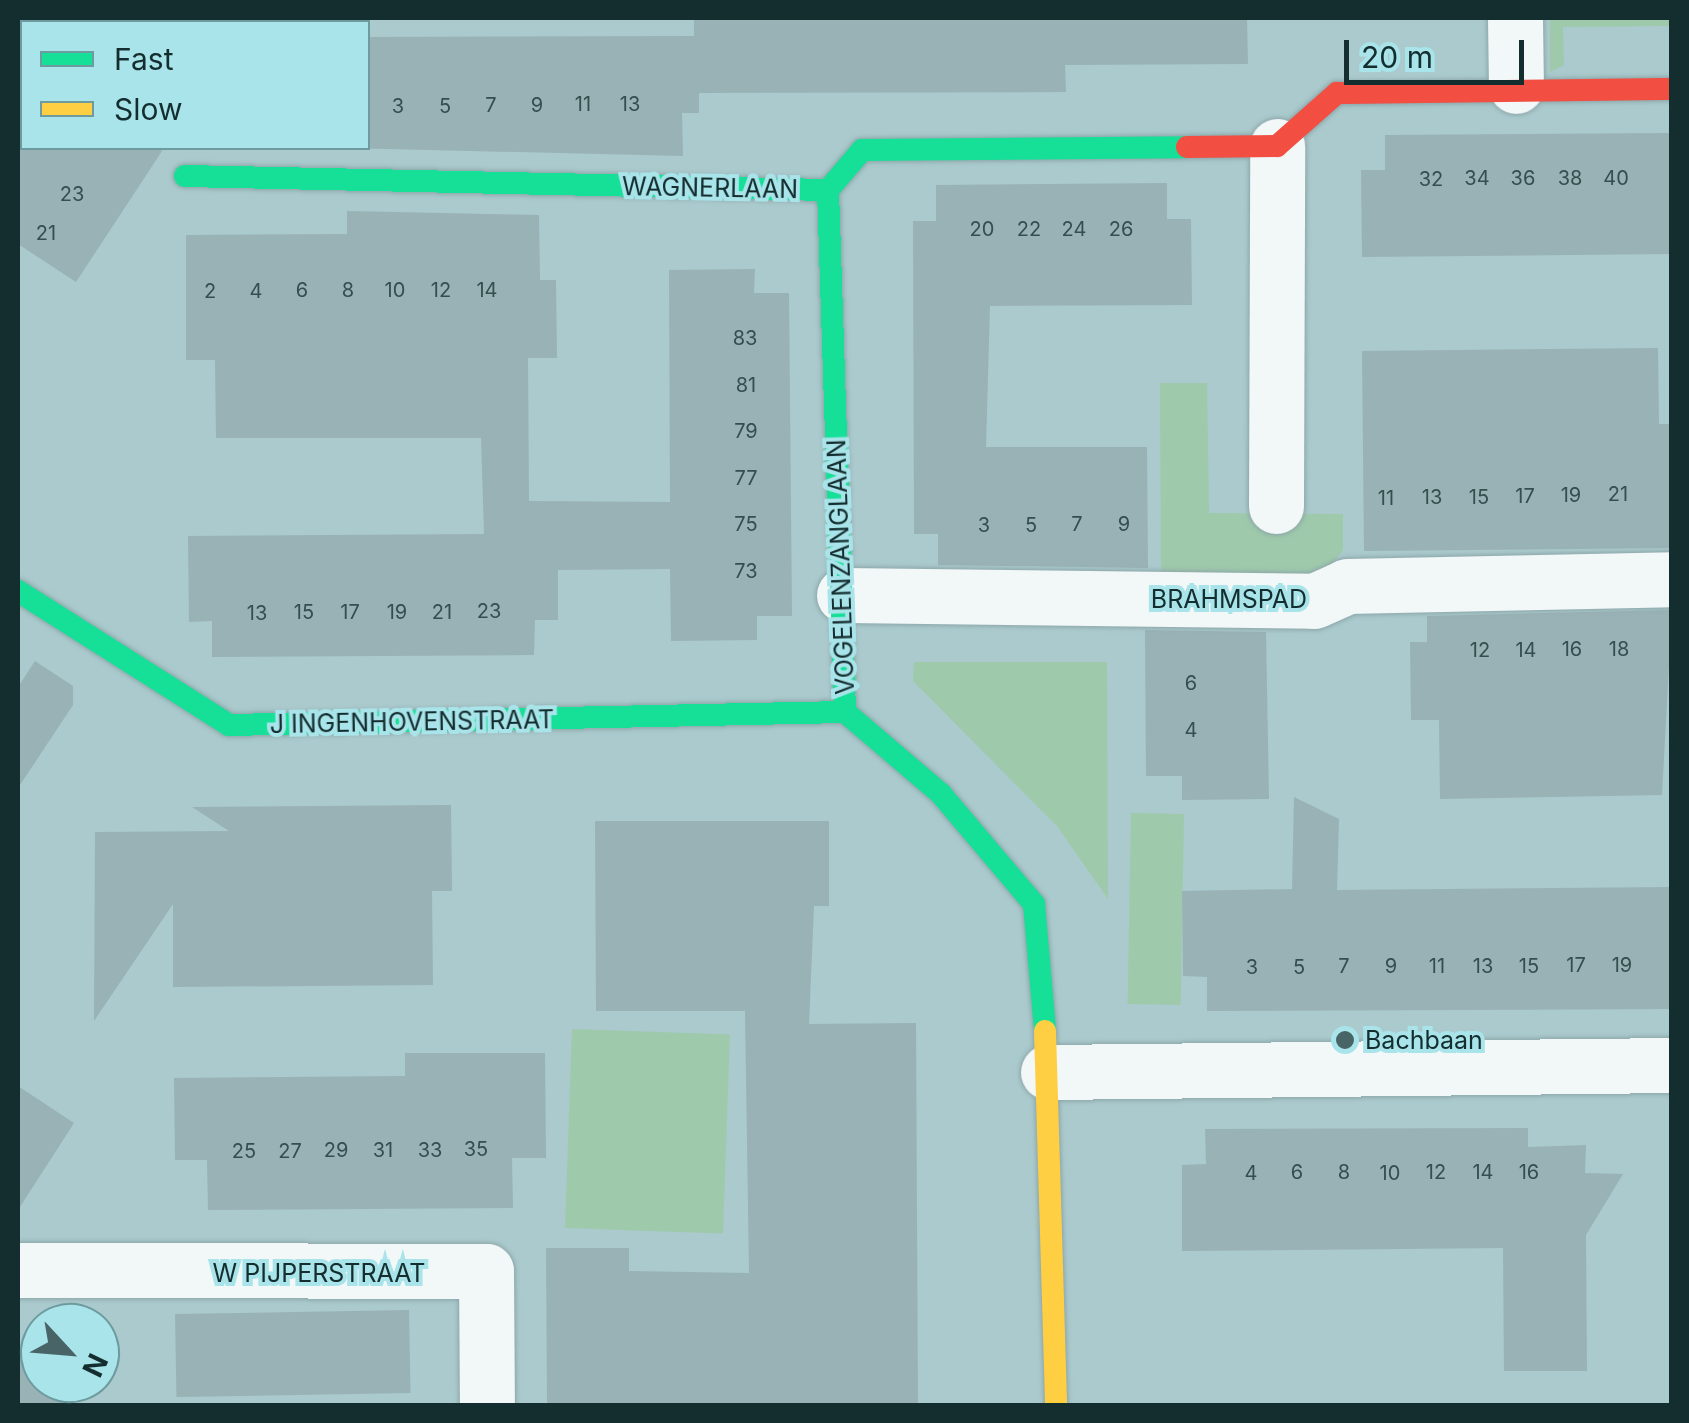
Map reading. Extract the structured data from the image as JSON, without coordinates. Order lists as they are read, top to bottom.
{
  "streets": {
    "street": [
      "WAGNERLAAN",
      "VOGELENZANGLAAN",
      "BRAHMSPAD",
      "J INGENHOVENSTRAAT",
      "W PIJPERSTRAAT"
    ]
  },
  "crossings": [
    ["WAGNERLAAN", "VOGELENZANGLAAN"],
    ["VOGELENZANGLAAN", "BRAHMSPAD"],
    ["VOGELENZANGLAAN", "J INGENHOVENSTRAAT"]
  ],
  "places": ["Bachbaan"],
  "house_numbers": [
    "11",
    "13",
    "7",
    "9",
    "3",
    "5",
    "34",
    "36",
    "38",
    "40",
    "32",
    "23",
    "20",
    "22",
    "24",
    "26",
    "21",
    "6",
    "8",
    "10",
    "12",
    "14",
    "2",
    "4",
    "83",
    "81",
    "79",
    "77",
    "21",
    "19",
    "17",
    "13",
    "15",
    "11",
    "75",
    "7",
    "9",
    "3",
    "5",
    "73",
    "23",
    "15",
    "17",
    "19",
    "21",
    "13",
    "16",
    "18",
    "12",
    "14",
    "6",
    "4",
    "17",
    "19",
    "7",
    "9",
    "11",
    "13",
    "15",
    "3",
    "5",
    "35",
    "29",
    "31",
    "33",
    "25",
    "27",
    "6",
    "8",
    "12",
    "14",
    "16",
    "4",
    "10"
  ],
  "legend": ["Fast", "Slow"],
  "scale_bar": "20 m",
  "north": "bottom right"
}
